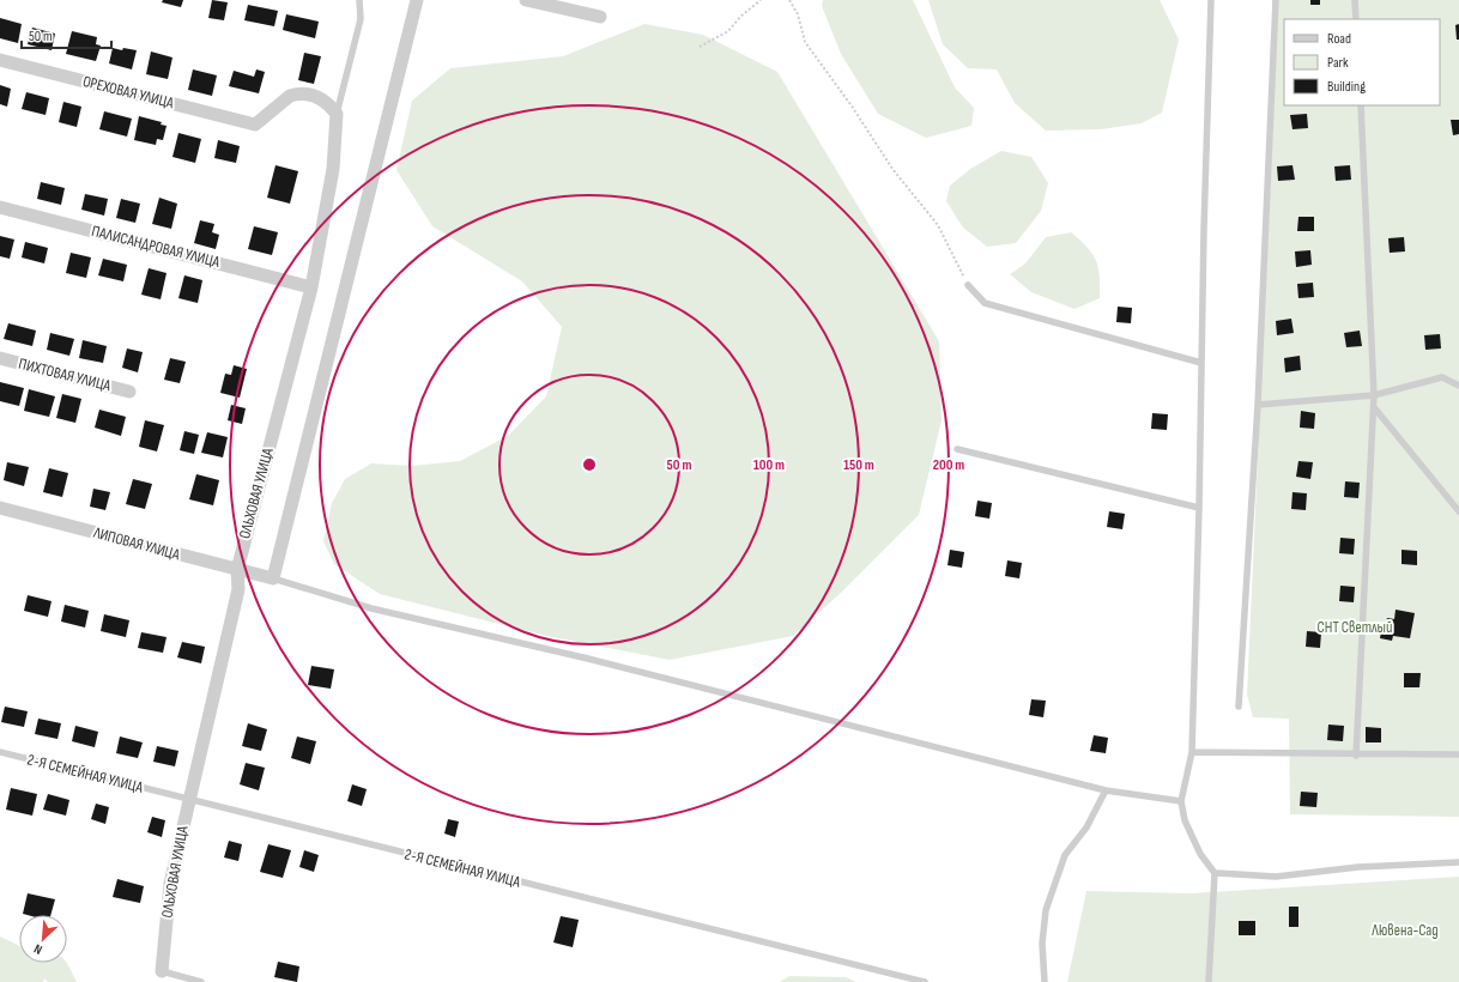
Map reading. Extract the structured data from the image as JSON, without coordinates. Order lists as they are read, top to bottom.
{
  "streets": {
    "street": [
      "ОРЕХОВАЯ УЛИЦА",
      "ПАЛИСАНДРОВАЯ УЛИЦА",
      "ПИХТОВАЯ УЛИЦА",
      "ОЛЬХОВАЯ УЛИЦА",
      "ЛИПОВАЯ УЛИЦА"
    ],
    "lane": ["2-Я СЕМЕЙНАЯ УЛИЦА"]
  },
  "crossings": [
    ["ОРЕХОВАЯ УЛИЦА", "ОЛЬХОВАЯ УЛИЦА"],
    ["ПАЛИСАНДРОВАЯ УЛИЦА", "ОЛЬХОВАЯ УЛИЦА"],
    ["ОЛЬХОВАЯ УЛИЦА", "ЛИПОВАЯ УЛИЦА"],
    ["ОЛЬХОВАЯ УЛИЦА", "2-Я СЕМЕЙНАЯ УЛИЦА"]
  ],
  "parks": ["СНТ Светлый", "Лювена-Сад"],
  "legend": ["Road", "Park", "Building"],
  "scale_bar": "50 m",
  "north": "bottom left",
  "rings": [
    "50 m",
    "100 m",
    "150 m",
    "200 m"
  ]
}
